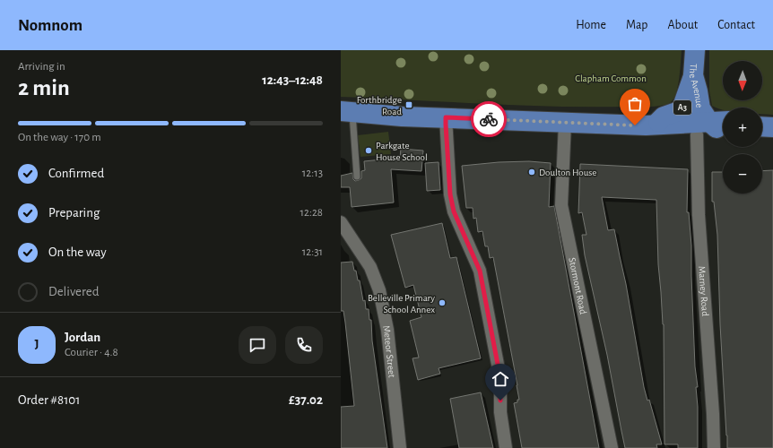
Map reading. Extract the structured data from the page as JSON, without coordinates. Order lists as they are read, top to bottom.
{
  "streets": {
    "highway": ["The Avenue", "A3"],
    "street": ["Stormont Road", "Marney Road", "Meteor Street"]
  },
  "crossings": [
    ["The Avenue", "A3"],
    ["The Avenue", "Marney Road"]
  ],
  "parks": ["Clapham Common"],
  "places": {
    "transit": ["Forthbridge Road"],
    "other": ["Parkgate House School", "Doulton House", "Belleville Primary School Annex"]
  },
  "north": "bottom",
  "page": {
    "header": "Nomnom",
    "nav": [
      "Home",
      "Map",
      "About",
      "Contact"
    ],
    "heading": ["2 min", "Arriving in", "12:43–12:48"],
    "panel": [
      "Jordan",
      "Courier · 4.8",
      "Order #8101",
      "£37.02"
    ],
    "map_buttons": ["+", "−"],
    "bar": "On the way · 170 m",
    "list": [
      ["Confirmed", "12:13"],
      ["Preparing", "12:28"],
      ["On the way", "12:31"],
      "Delivered"
    ],
    "round": "J"
  }
}
